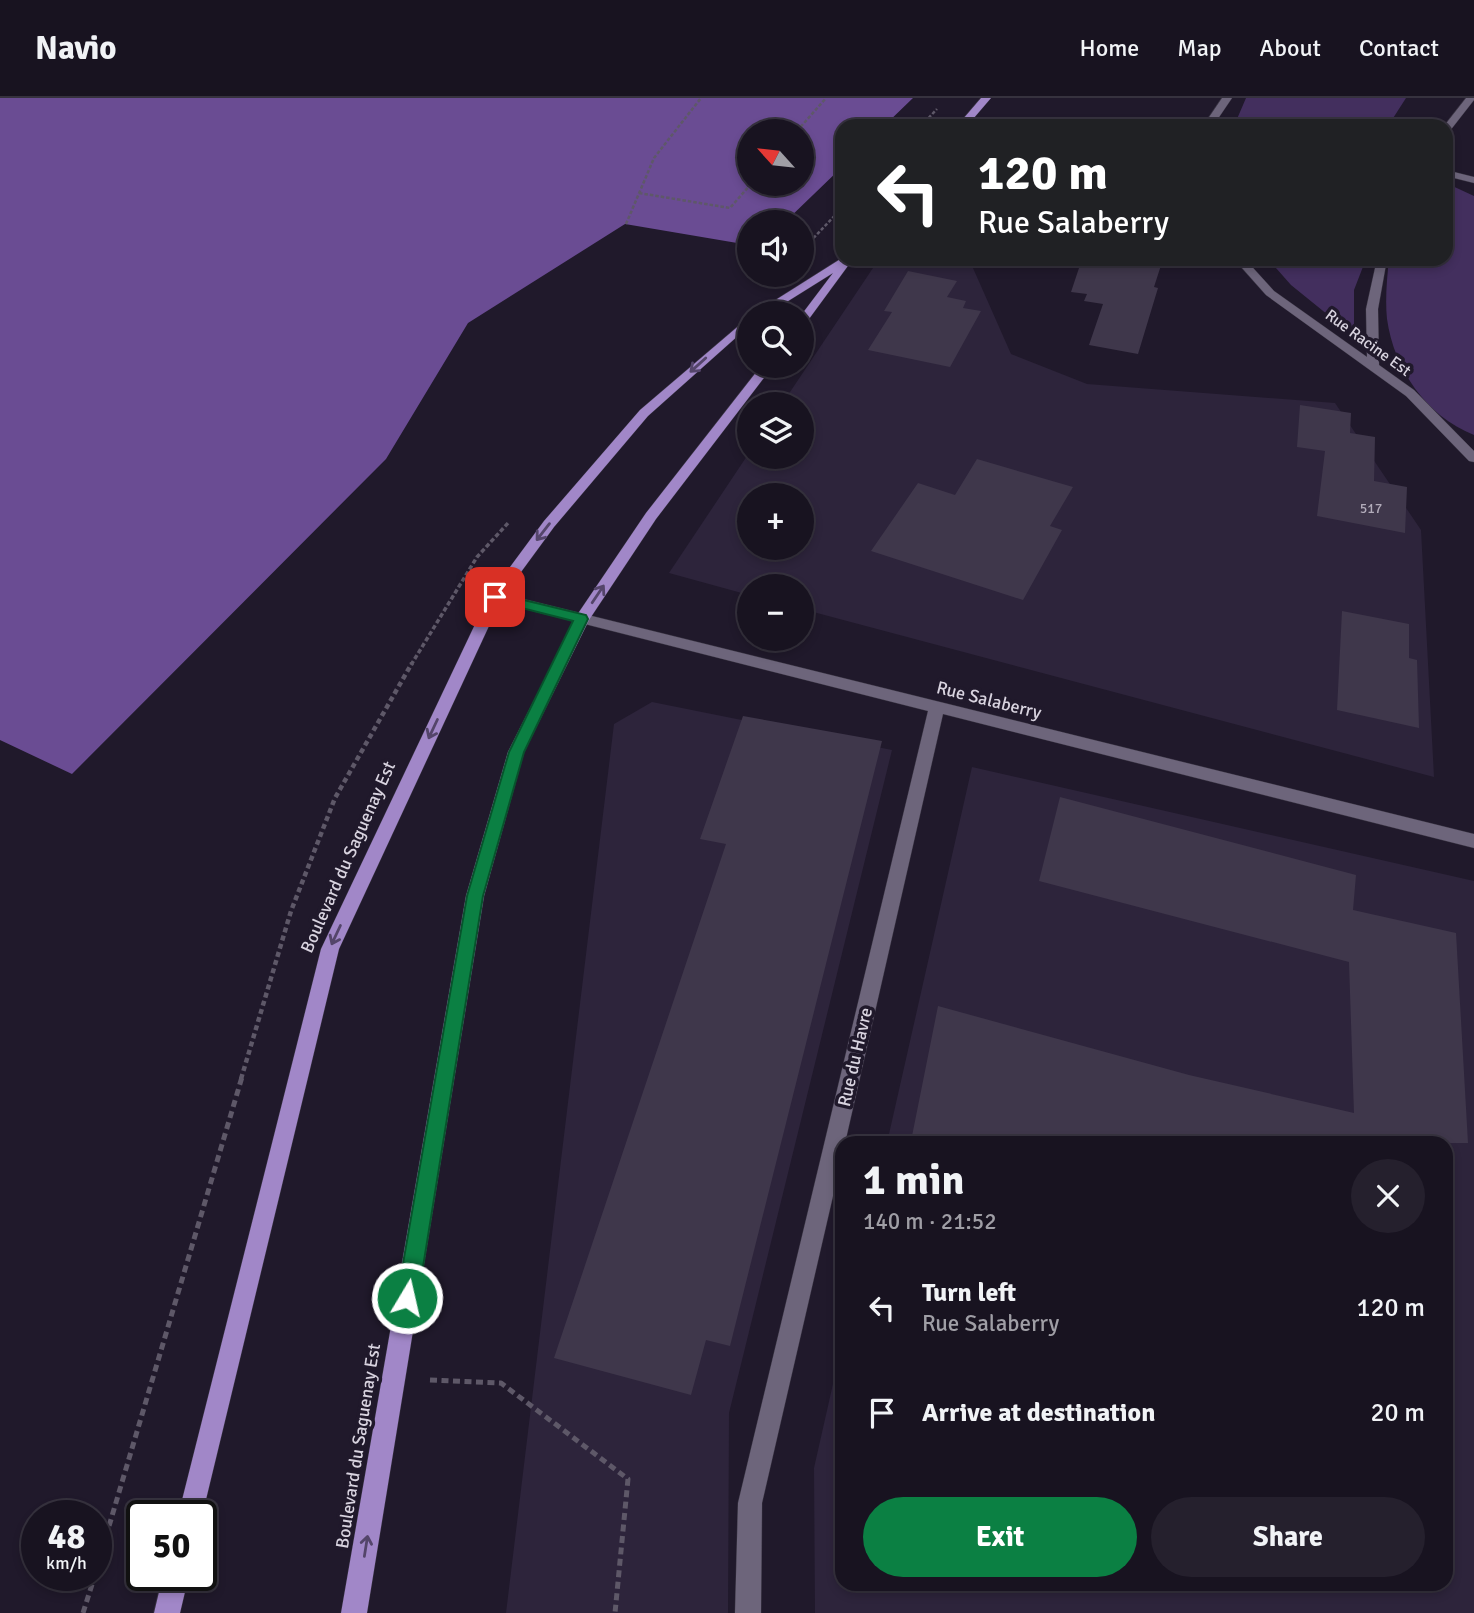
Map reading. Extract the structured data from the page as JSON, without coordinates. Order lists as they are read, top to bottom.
{
  "streets": {
    "main road": ["Boulevard du Saguenay Est"],
    "street": ["Rue Racine Est", "Rue Salaberry", "Rue du Havre"]
  },
  "crossings": [
    ["Rue Salaberry", "Boulevard du Saguenay Est"],
    ["Rue Salaberry", "Rue du Havre"]
  ],
  "house_numbers": ["517"],
  "north": "top left",
  "page": {
    "header": "Navio",
    "nav": [
      "Home",
      "Map",
      "About",
      "Contact"
    ],
    "map_buttons": ["+", "−"],
    "turn": ["120 m", "Rue Salaberry"],
    "heading": ["1 min", "140 m · 21:52"],
    "list": [
      {
        "name": "Turn left",
        "note": "Rue Salaberry",
        "value": "120 m"
      },
      {
        "name": "Arrive at destination",
        "value": "20 m"
      }
    ],
    "buttons": ["Exit", "Share"],
    "speed": "48 km/h",
    "limit": "50"
  }
}
